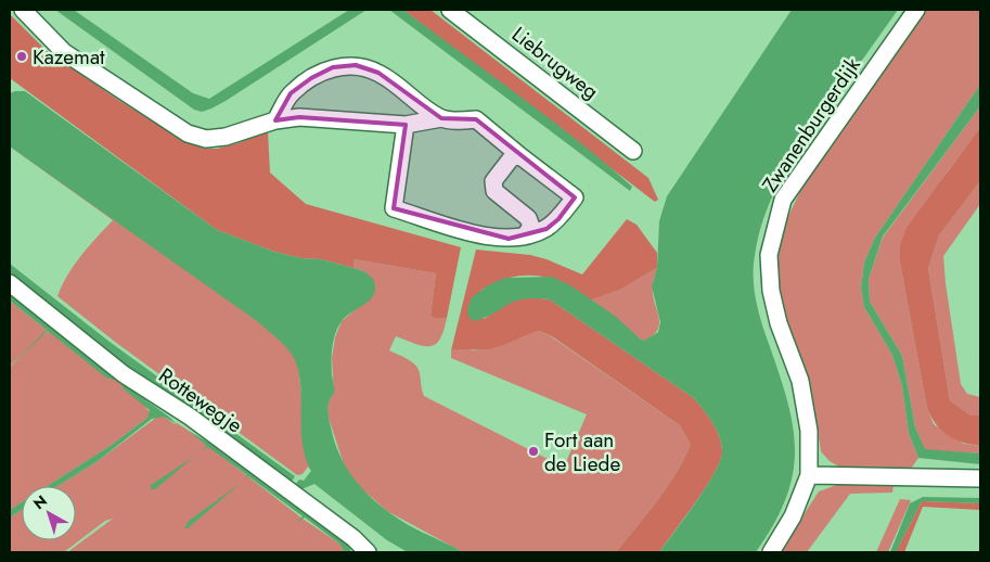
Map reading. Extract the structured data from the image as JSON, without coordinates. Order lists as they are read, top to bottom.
{
  "streets": {
    "street": ["Liebrugweg", "Zwanenburgerdijk", "Rottewegje"]
  },
  "places": ["Kazemat", "Fort aan de Liede"],
  "north": "top left"
}
